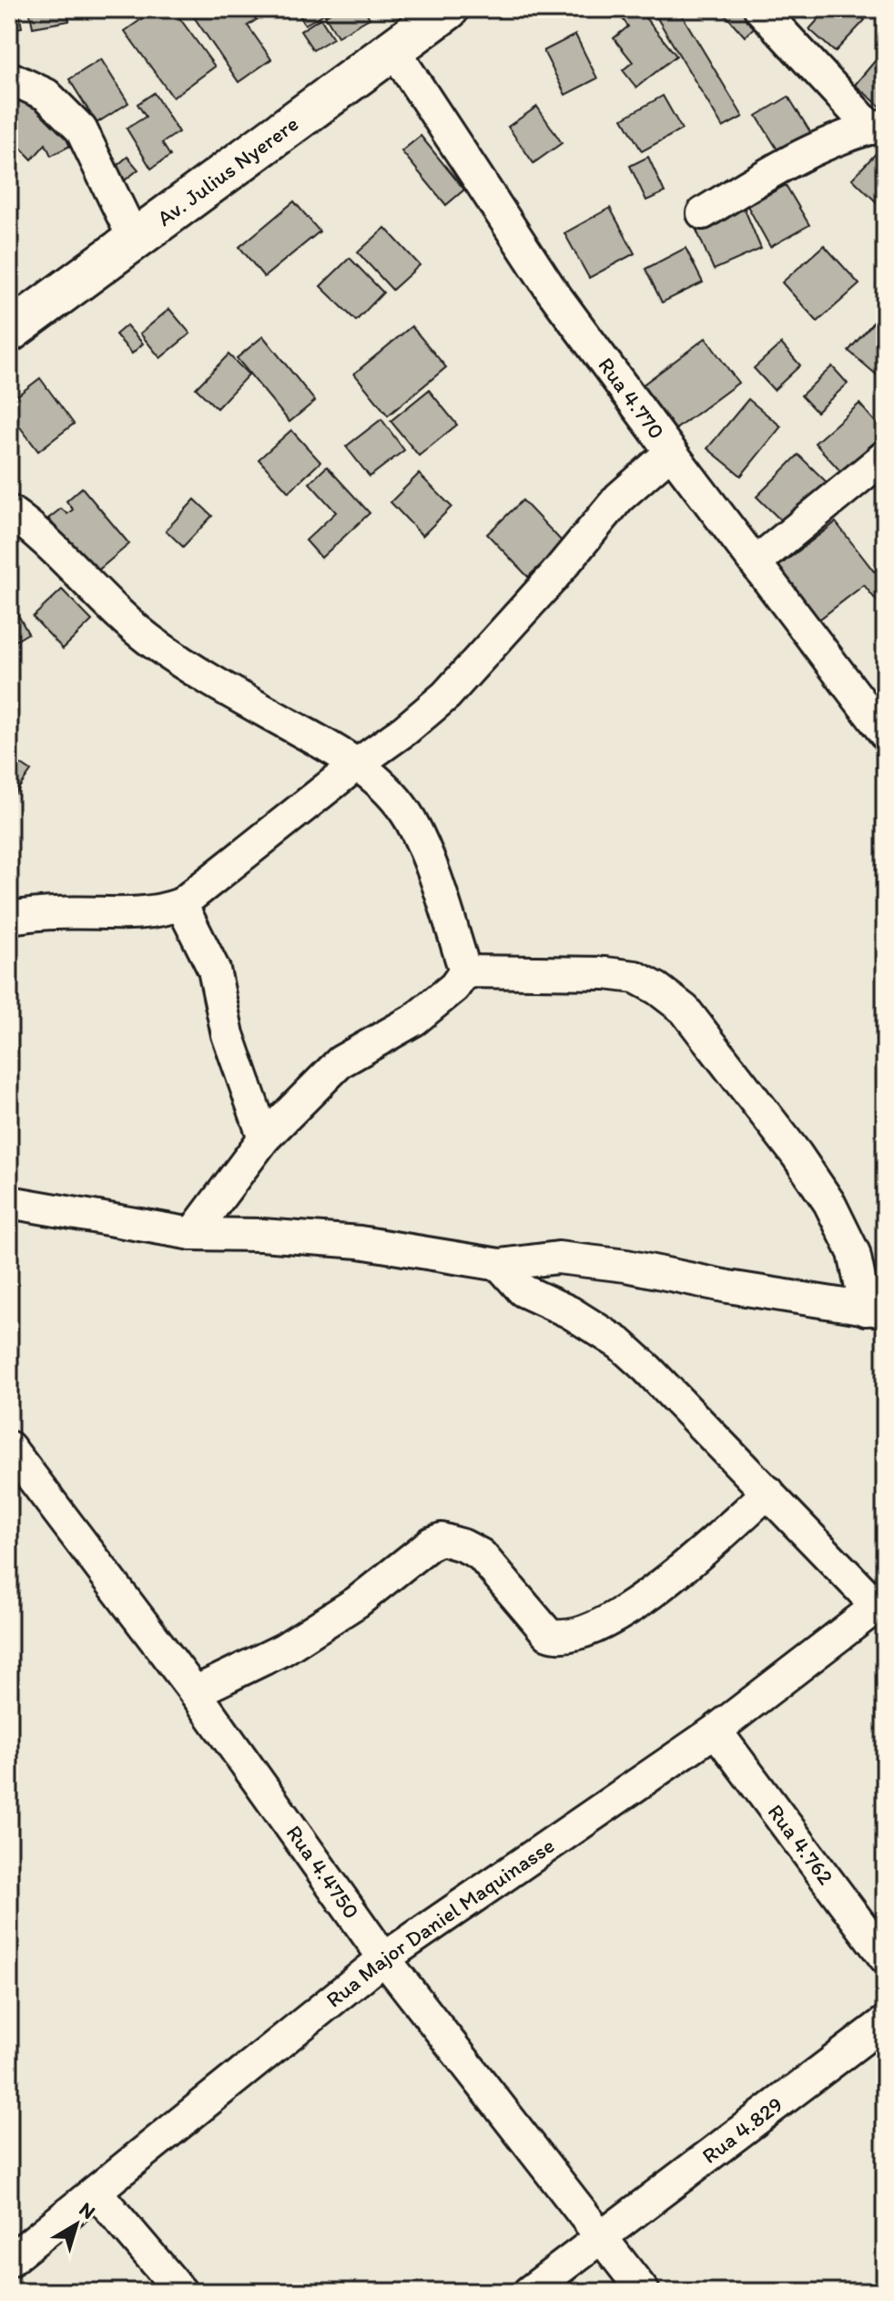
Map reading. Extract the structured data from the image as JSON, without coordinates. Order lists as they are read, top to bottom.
{
  "streets": {
    "main road": ["Av. Julius Nyerere"],
    "street": [
      "Rua 4.770",
      "Rua 4.762",
      "Rua 4.4750",
      "Rua Major Daniel Maquinasse",
      "Rua 4.829"
    ]
  },
  "crossings": [
    ["Av. Julius Nyerere", "Rua 4.770"],
    ["Rua 4.762", "Rua Major Daniel Maquinasse"],
    ["Rua 4.4750", "Rua Major Daniel Maquinasse"],
    ["Rua 4.4750", "Rua 4.829"]
  ],
  "north": "top right"
}
